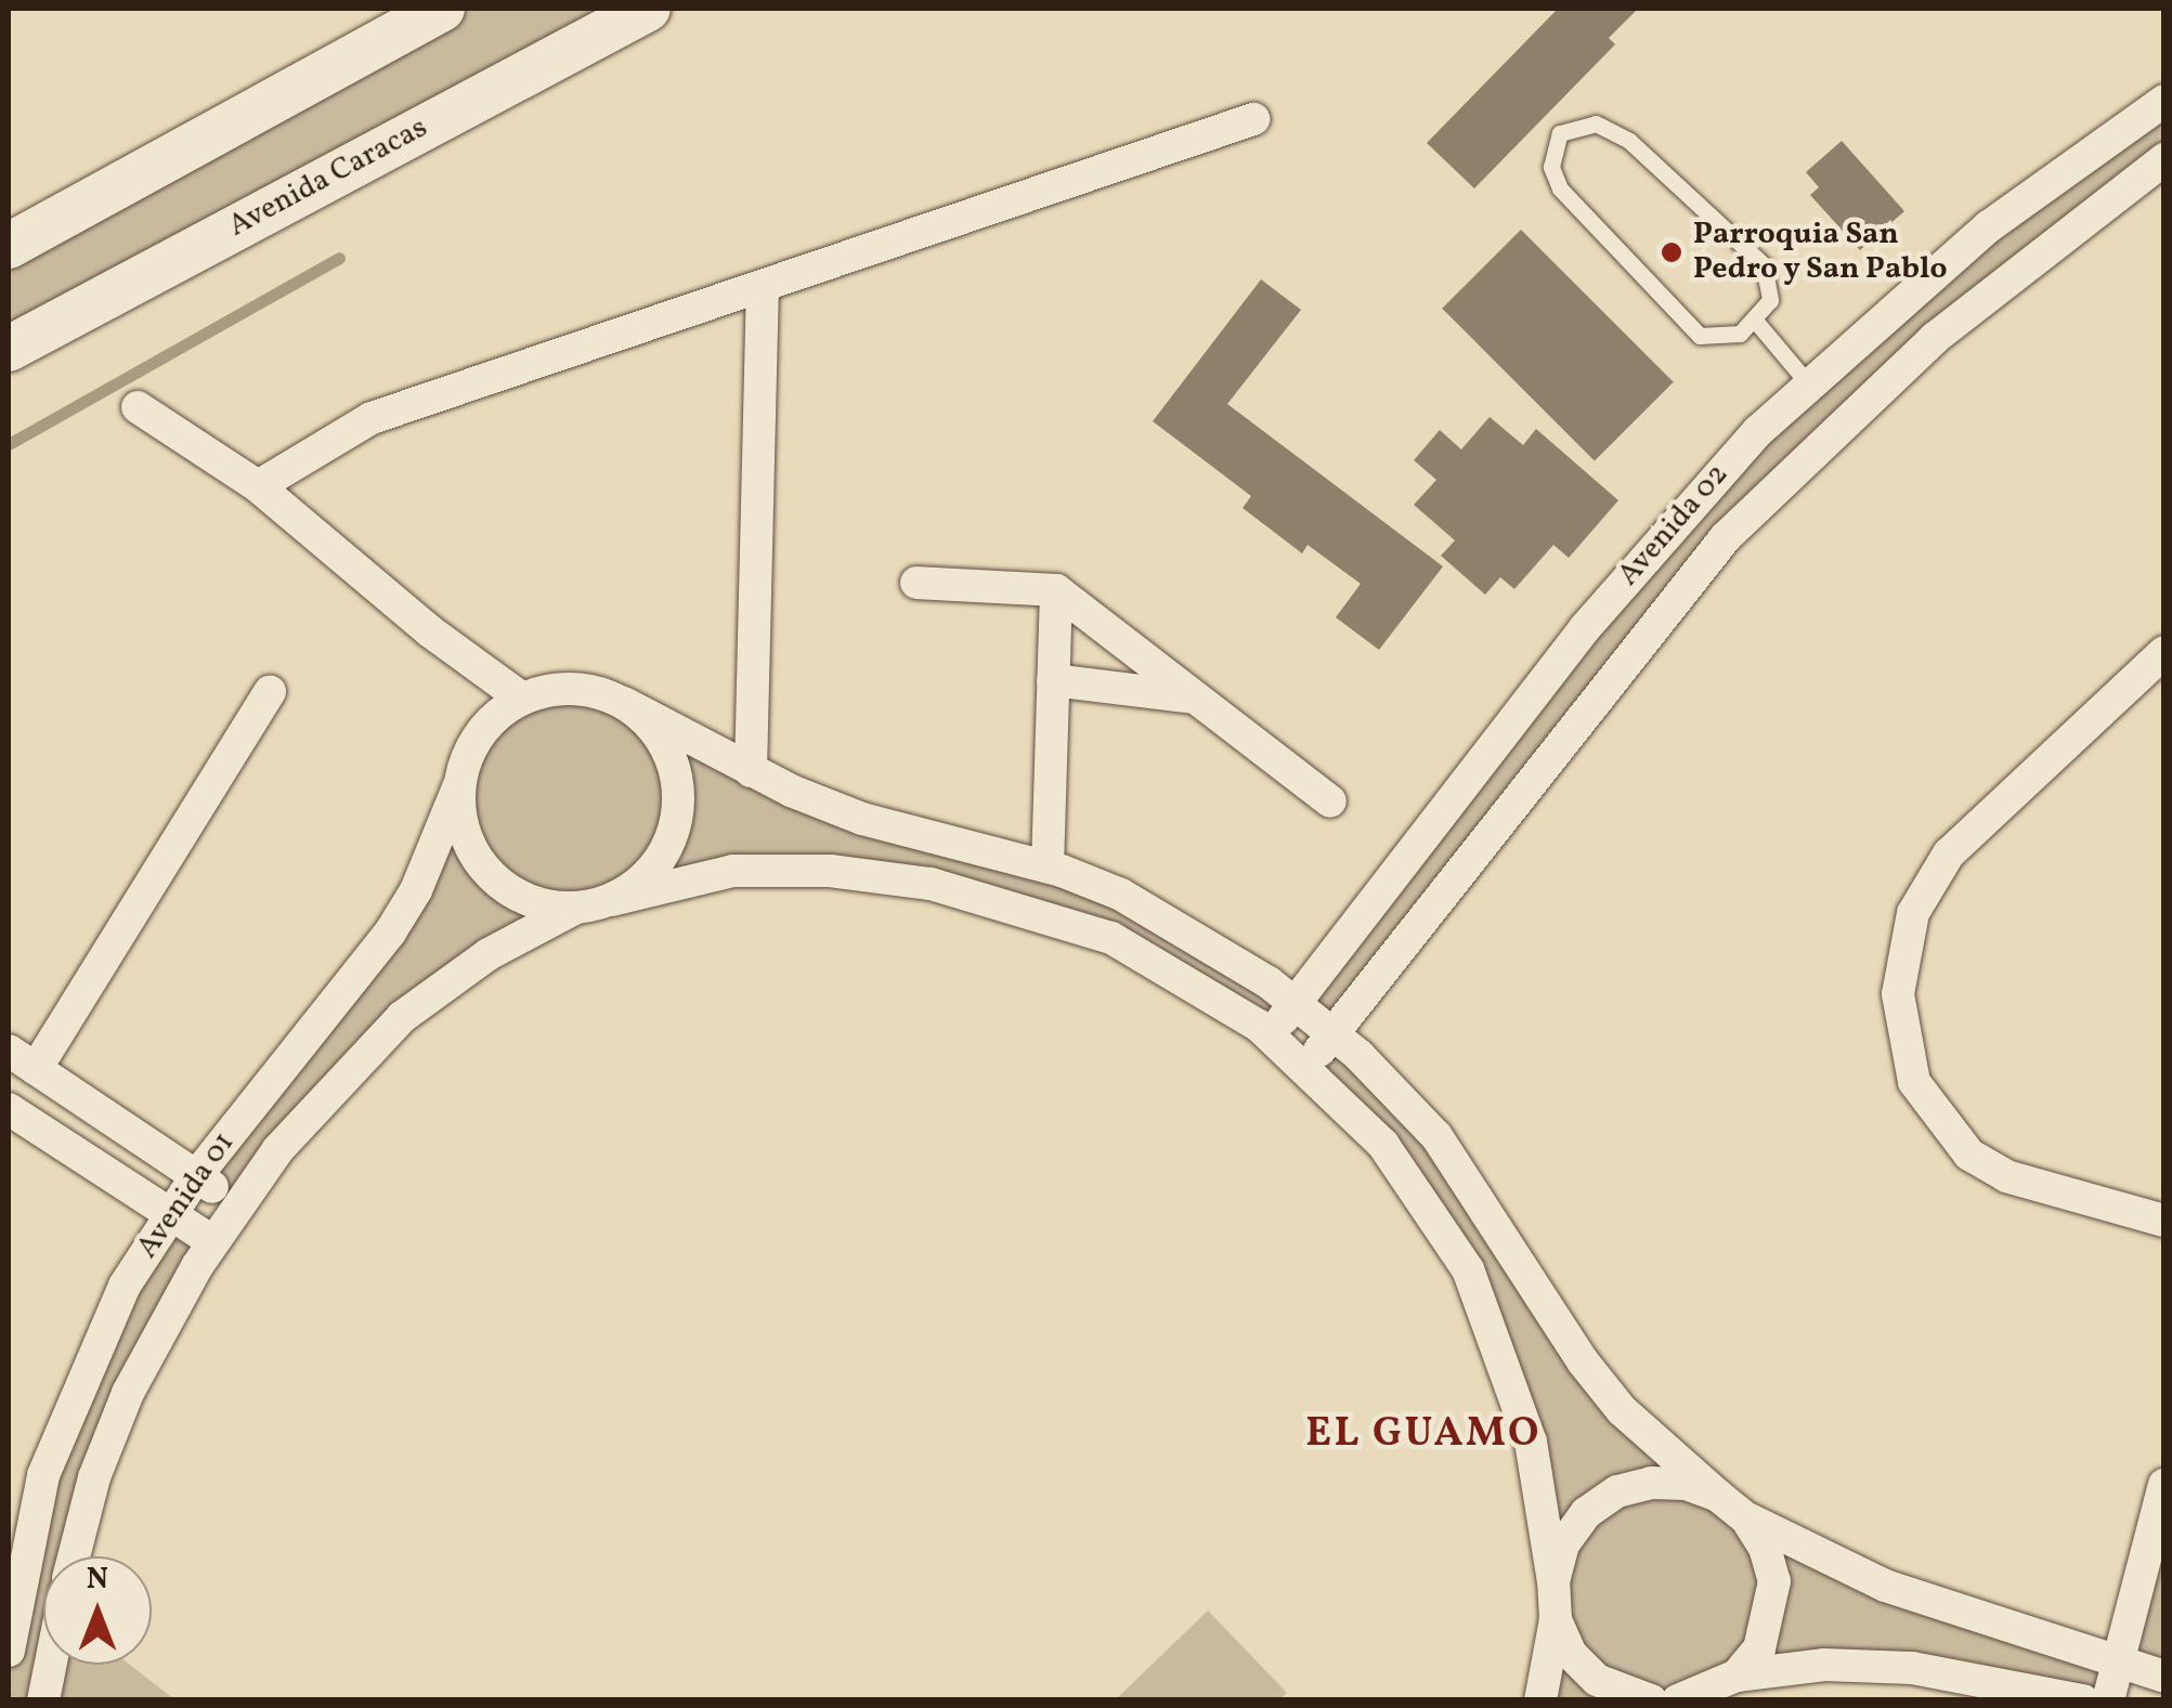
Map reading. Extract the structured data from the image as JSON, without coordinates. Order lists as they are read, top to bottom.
{
  "streets": {
    "street": ["Avenida Caracas", "Avenida 02", "Avenida 01"]
  },
  "districts": ["EL GUAMO"],
  "places": ["Parroquia San Pedro y San Pablo"],
  "north": "top"
}
